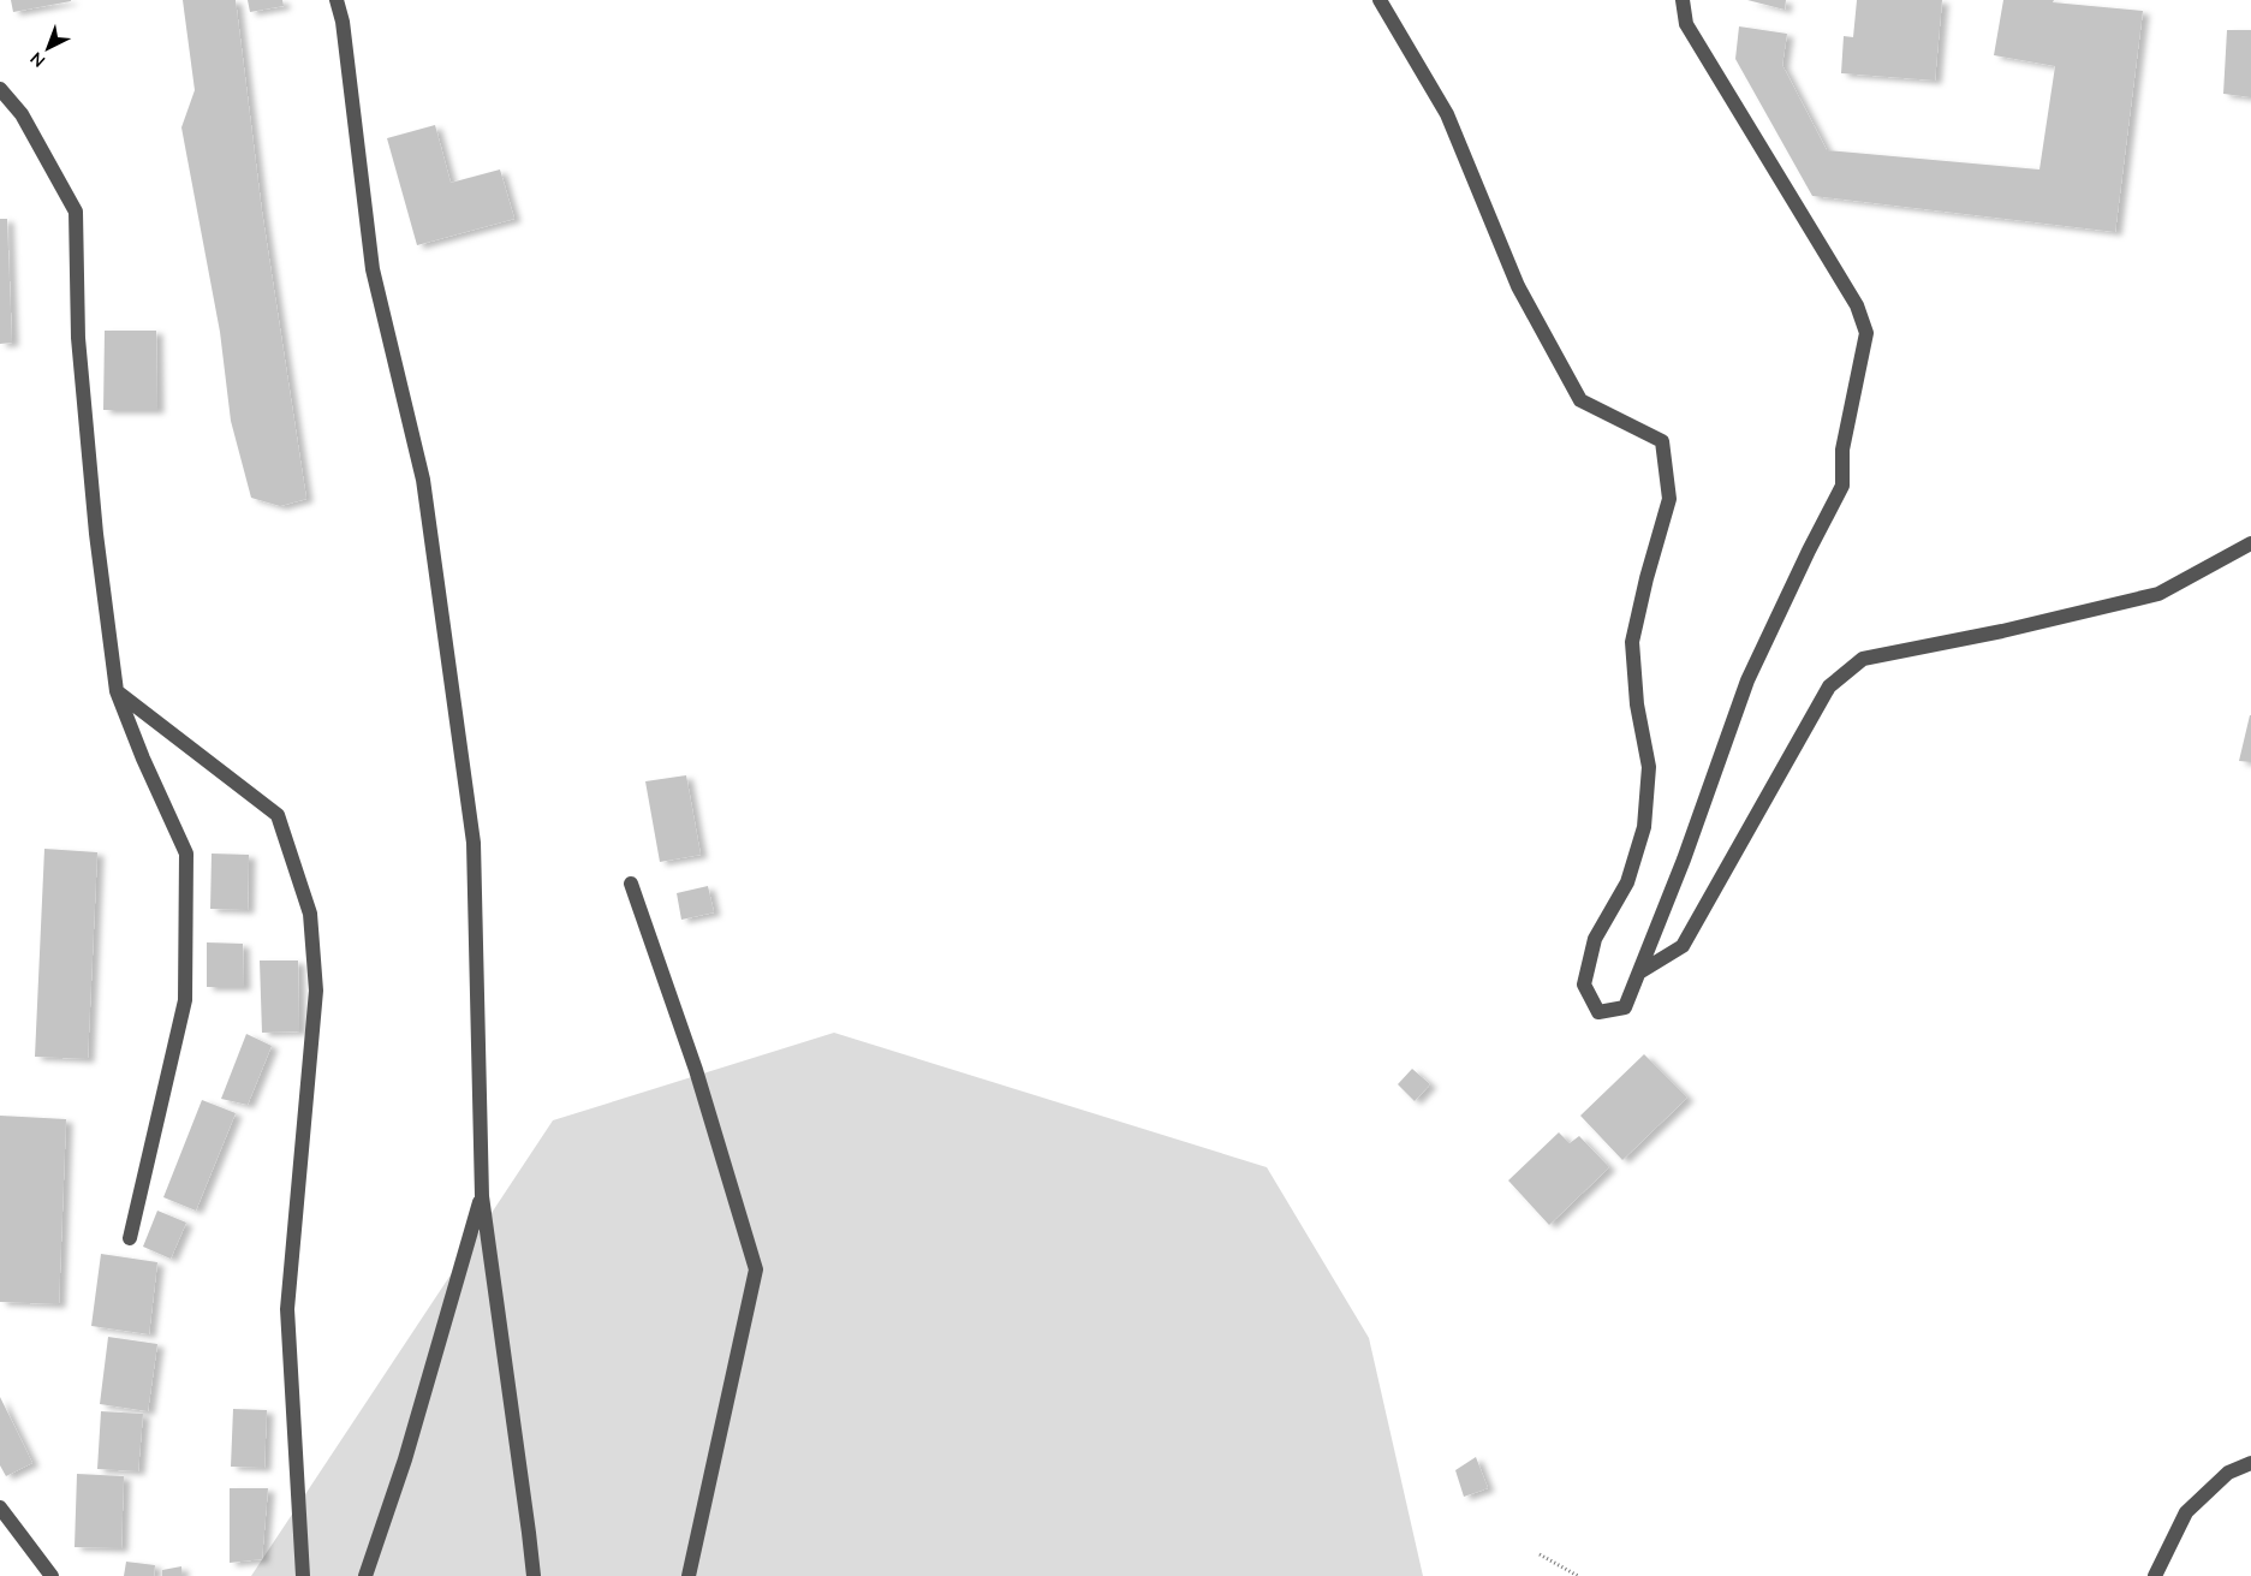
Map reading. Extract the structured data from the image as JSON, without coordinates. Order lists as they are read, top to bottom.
{
  "north": "bottom left"
}
